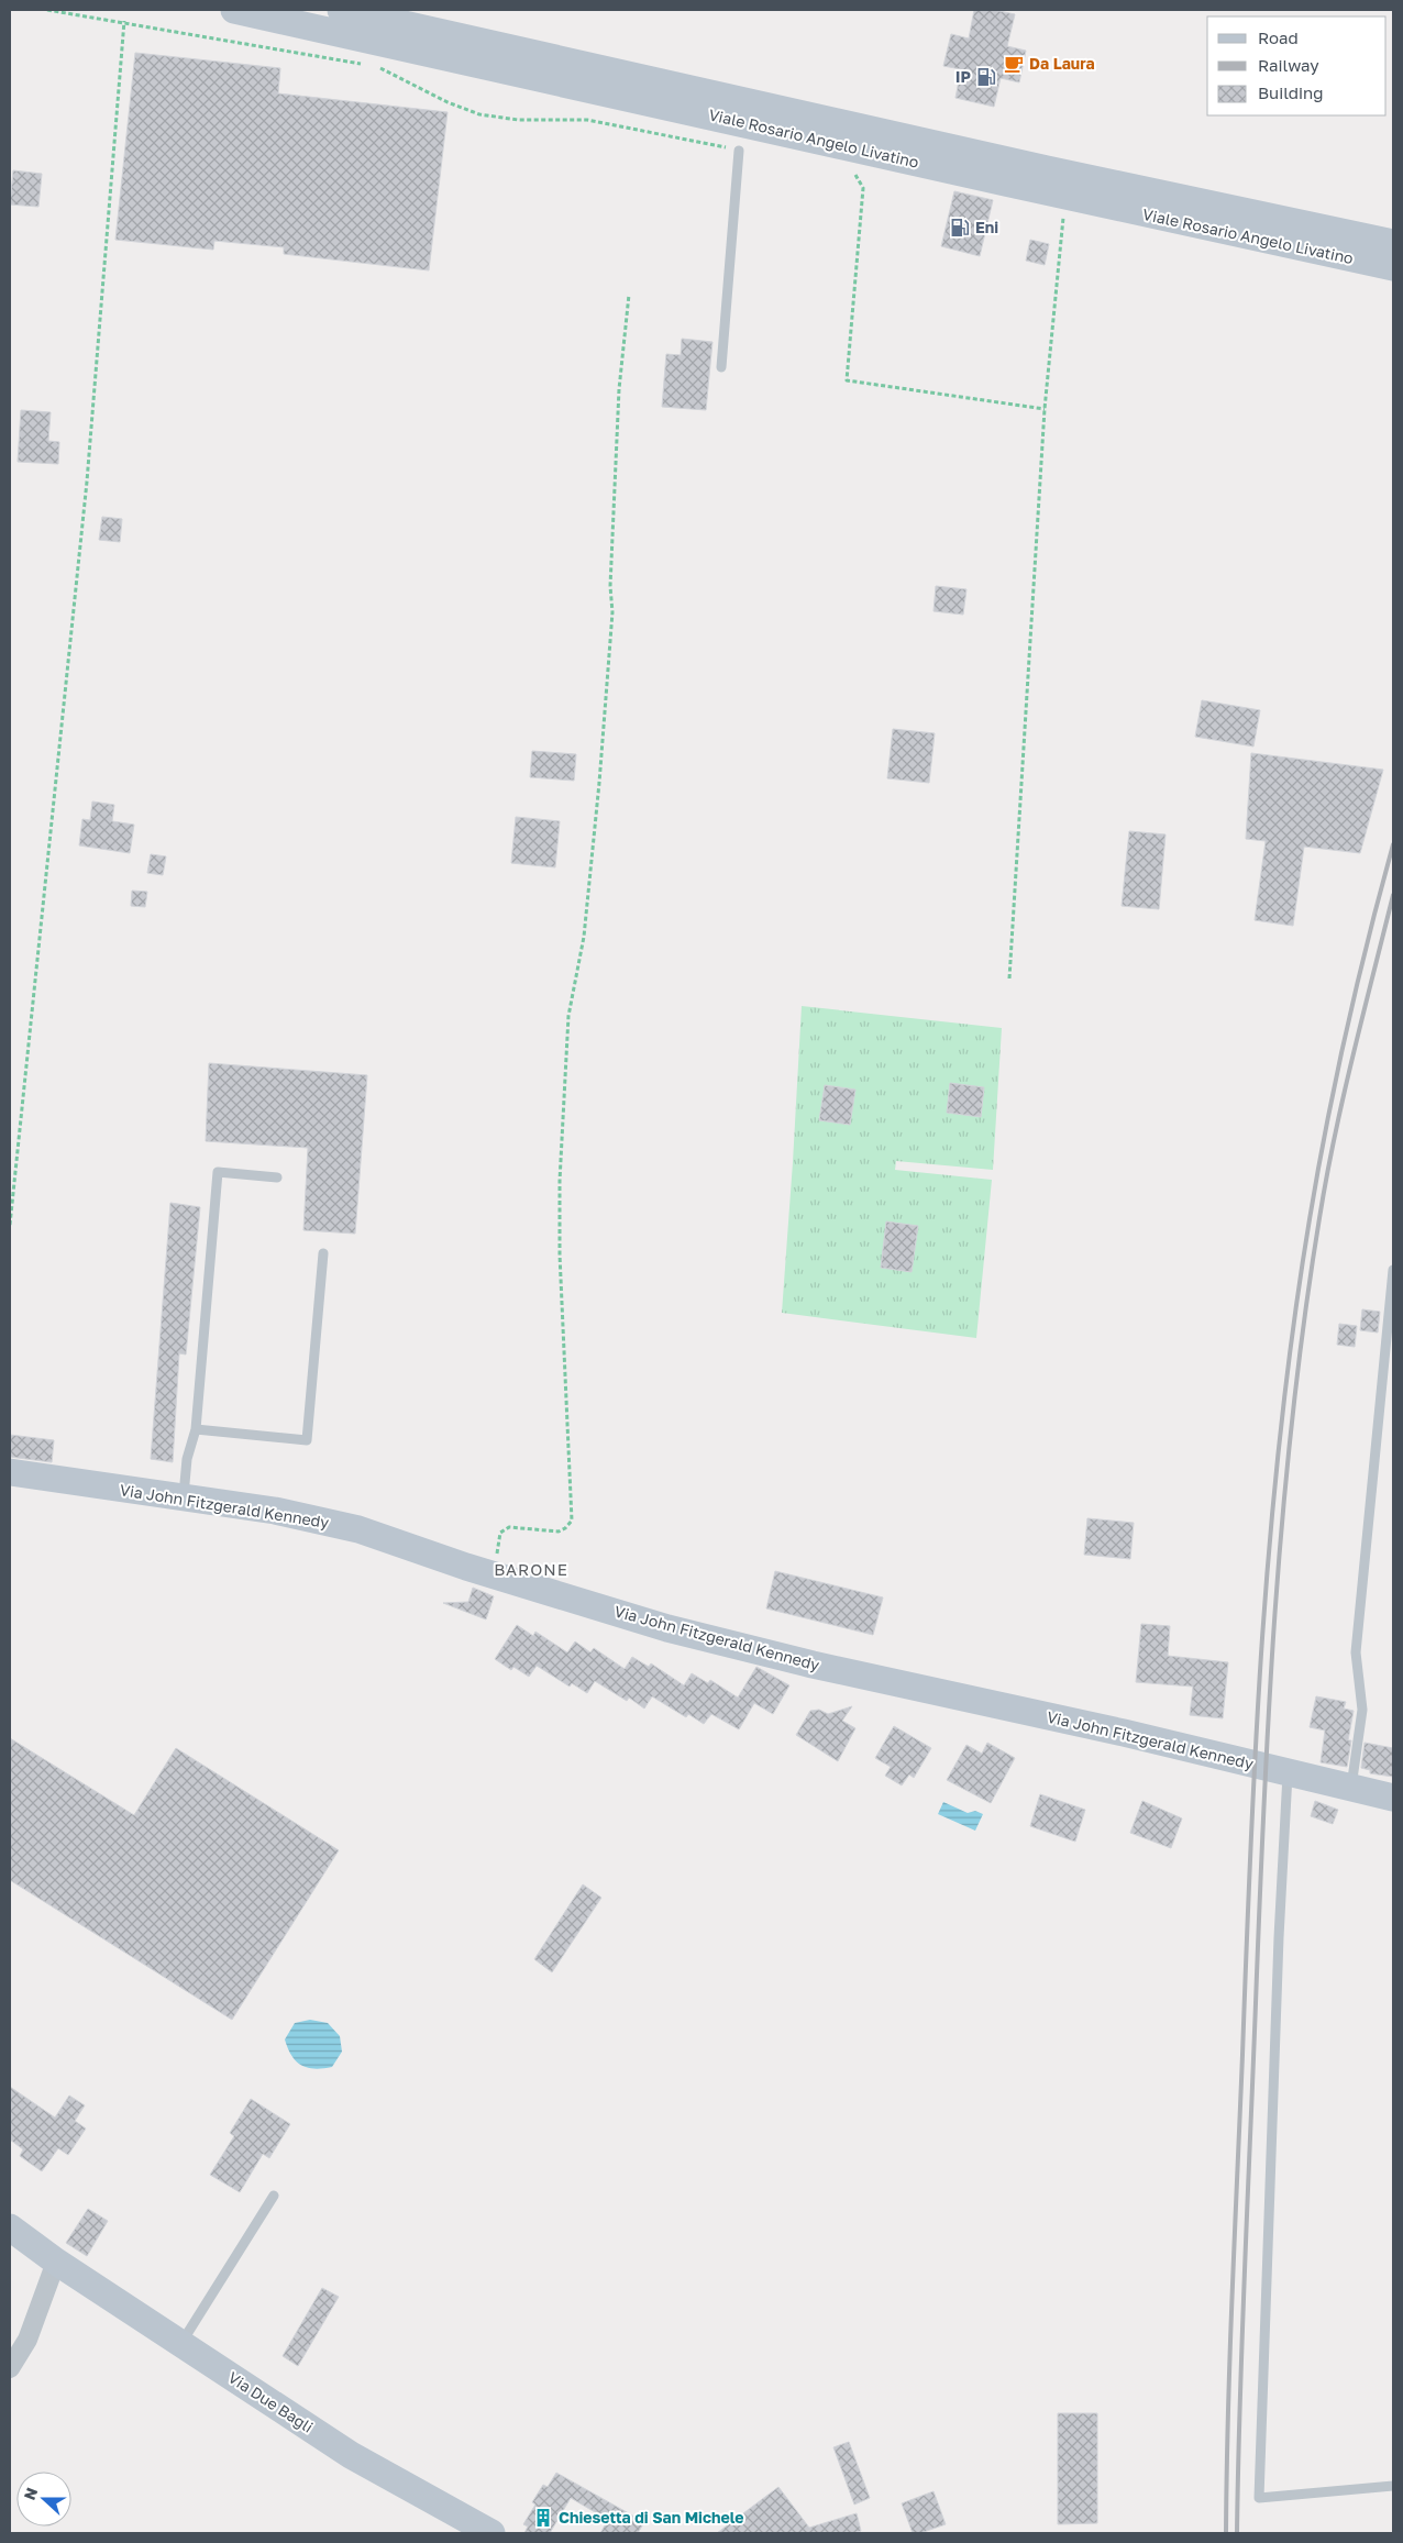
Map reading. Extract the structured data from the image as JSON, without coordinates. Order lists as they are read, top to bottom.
{
  "streets": {
    "main road": ["Viale Rosario Angelo Livatino", "Via John Fitzgerald Kennedy", "Via Due Bagli"]
  },
  "districts": ["BARONE"],
  "places": {
    "cafe": ["Da Laura"],
    "fuel station": ["IP", "Eni"],
    "building": ["Chiesetta di San Michele"]
  },
  "legend": ["Road", "Railway", "Building"],
  "north": "left"
}
